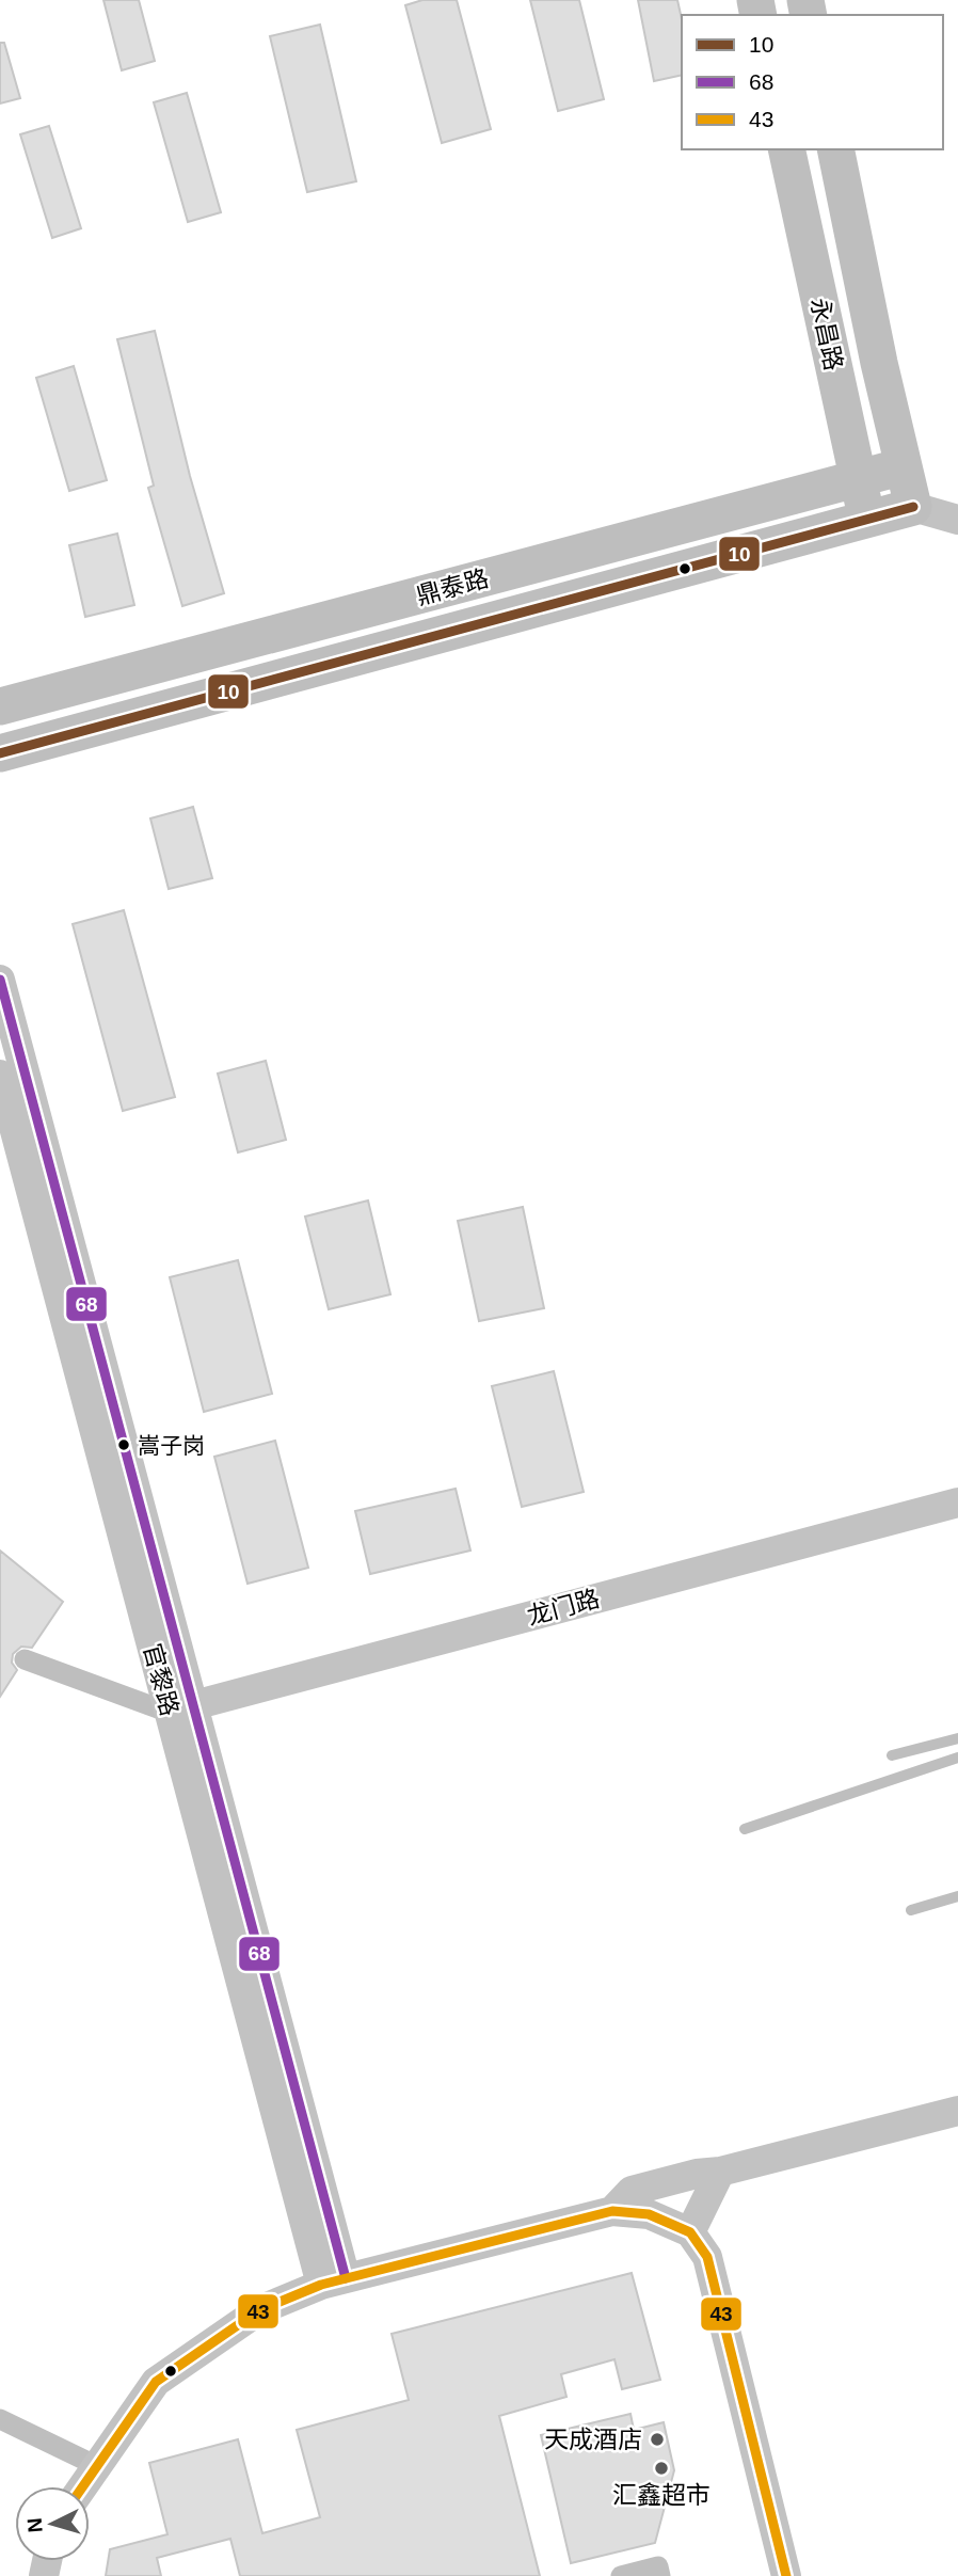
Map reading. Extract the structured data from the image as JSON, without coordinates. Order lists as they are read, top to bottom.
{
  "streets": {
    "highway": ["永昌路", "鼎泰路"],
    "main road": ["龙门路", "官黎路"]
  },
  "crossings": [
    ["永昌路", "鼎泰路"],
    ["龙门路", "官黎路"]
  ],
  "places": ["嵩子岗", "天成酒店", "汇鑫超市"],
  "lines": ["transit line 10", "transit line 68", "transit line 43"],
  "legend": ["10", "68", "43"],
  "north": "left"
}
